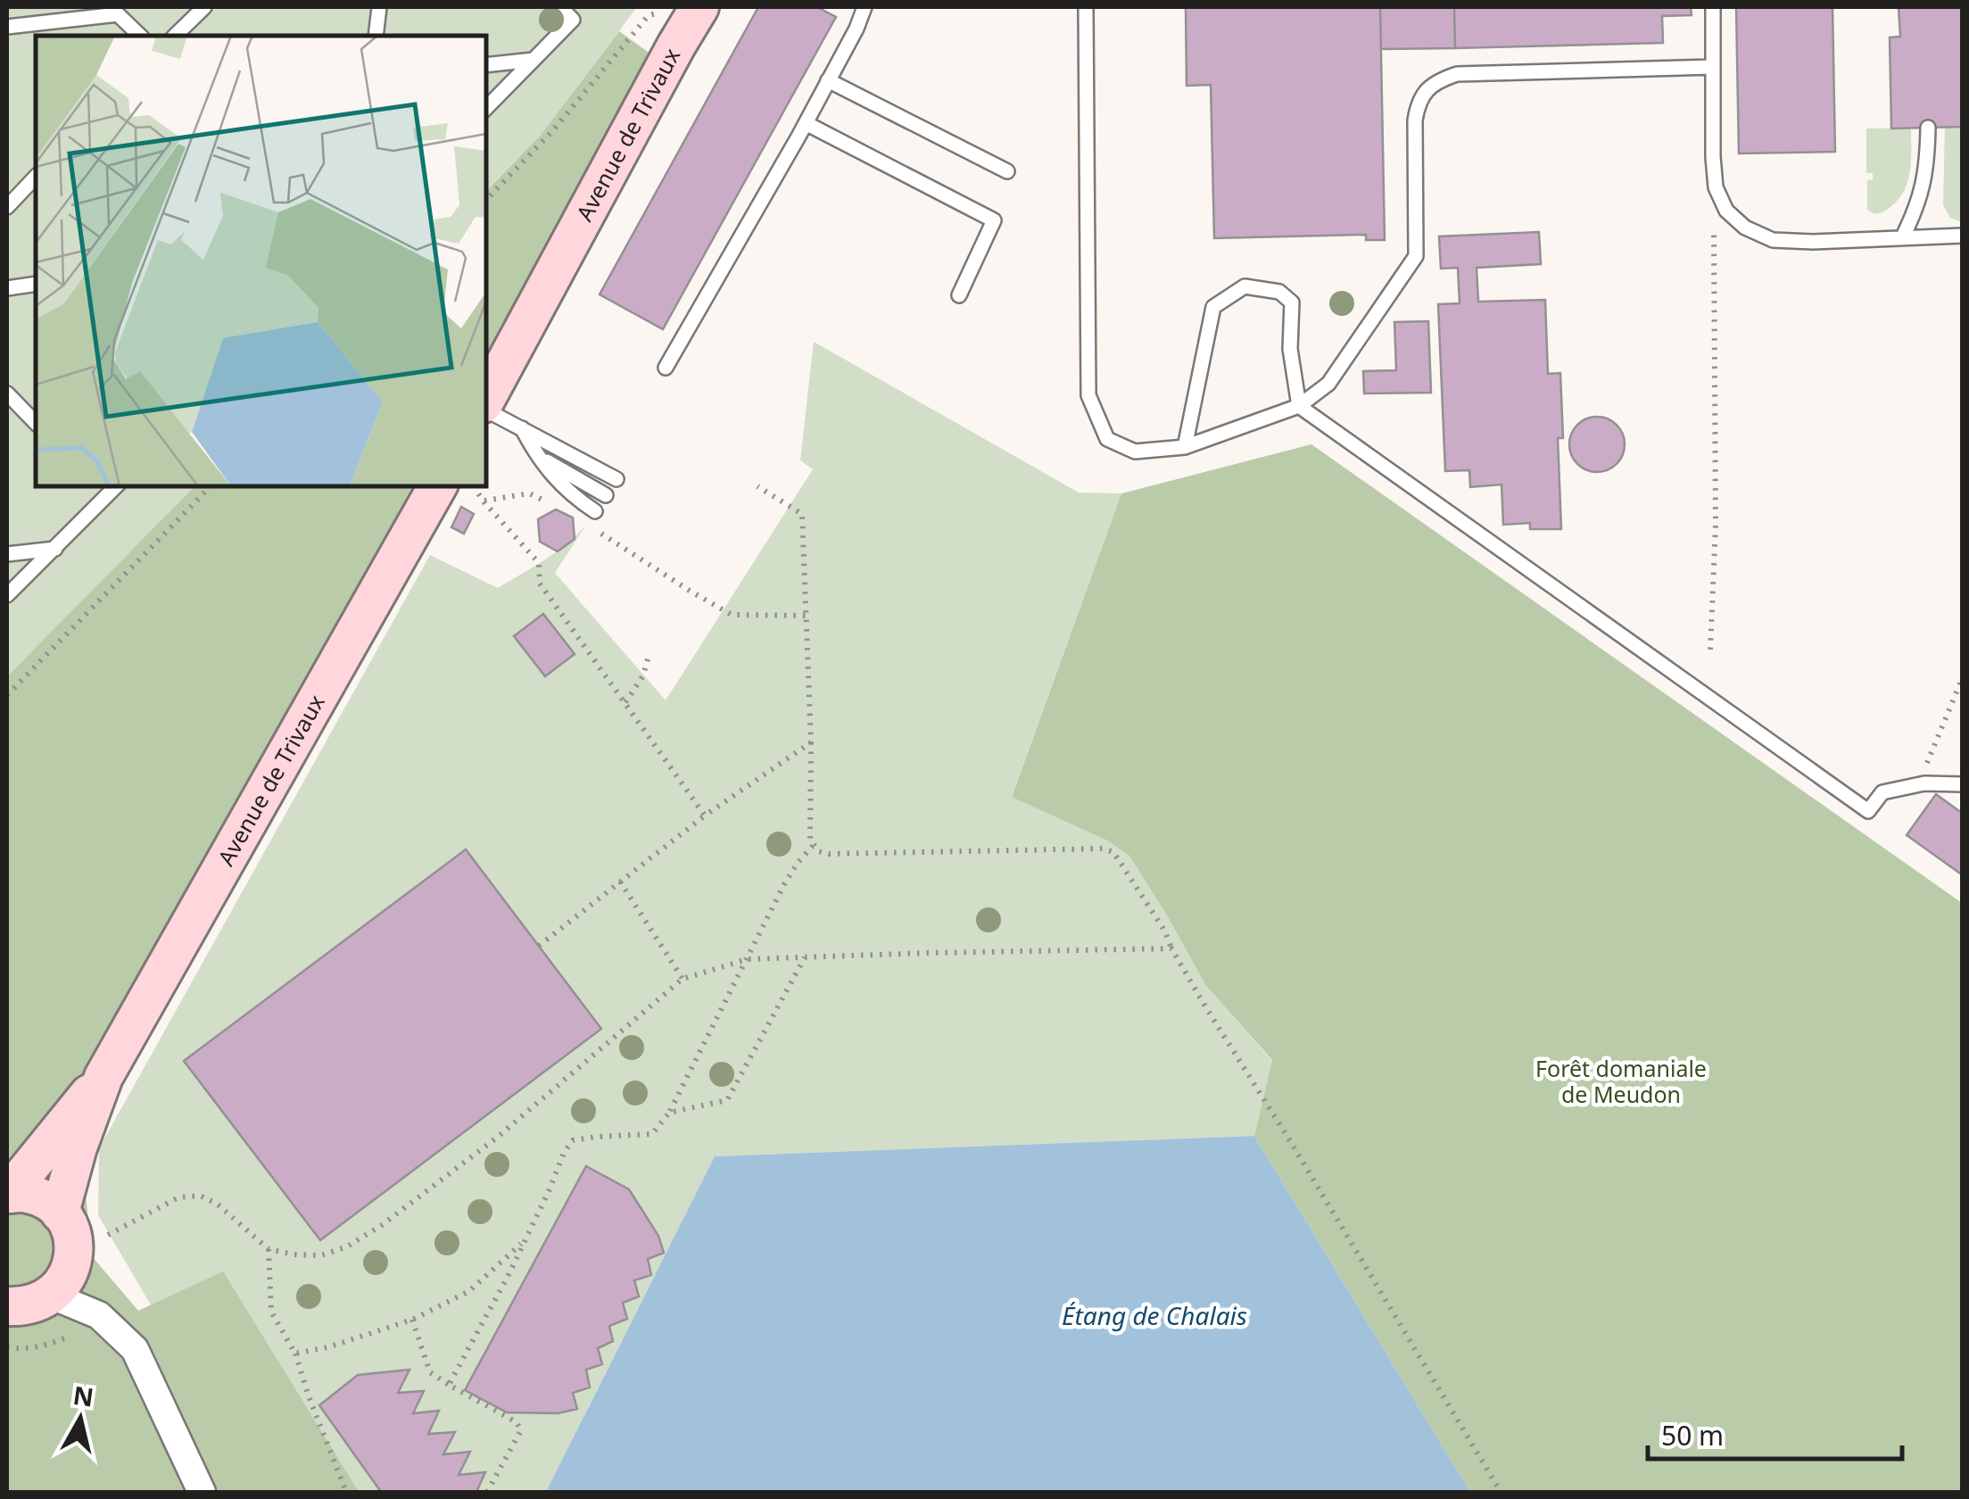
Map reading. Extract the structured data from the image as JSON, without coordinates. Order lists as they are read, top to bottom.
{
  "streets": {
    "main road": ["Avenue de Trivaux"]
  },
  "water": ["Étang de Chalais"],
  "parks": ["Forêt domaniale de Meudon"],
  "scale_bar": "50 m",
  "north": "top"
}
